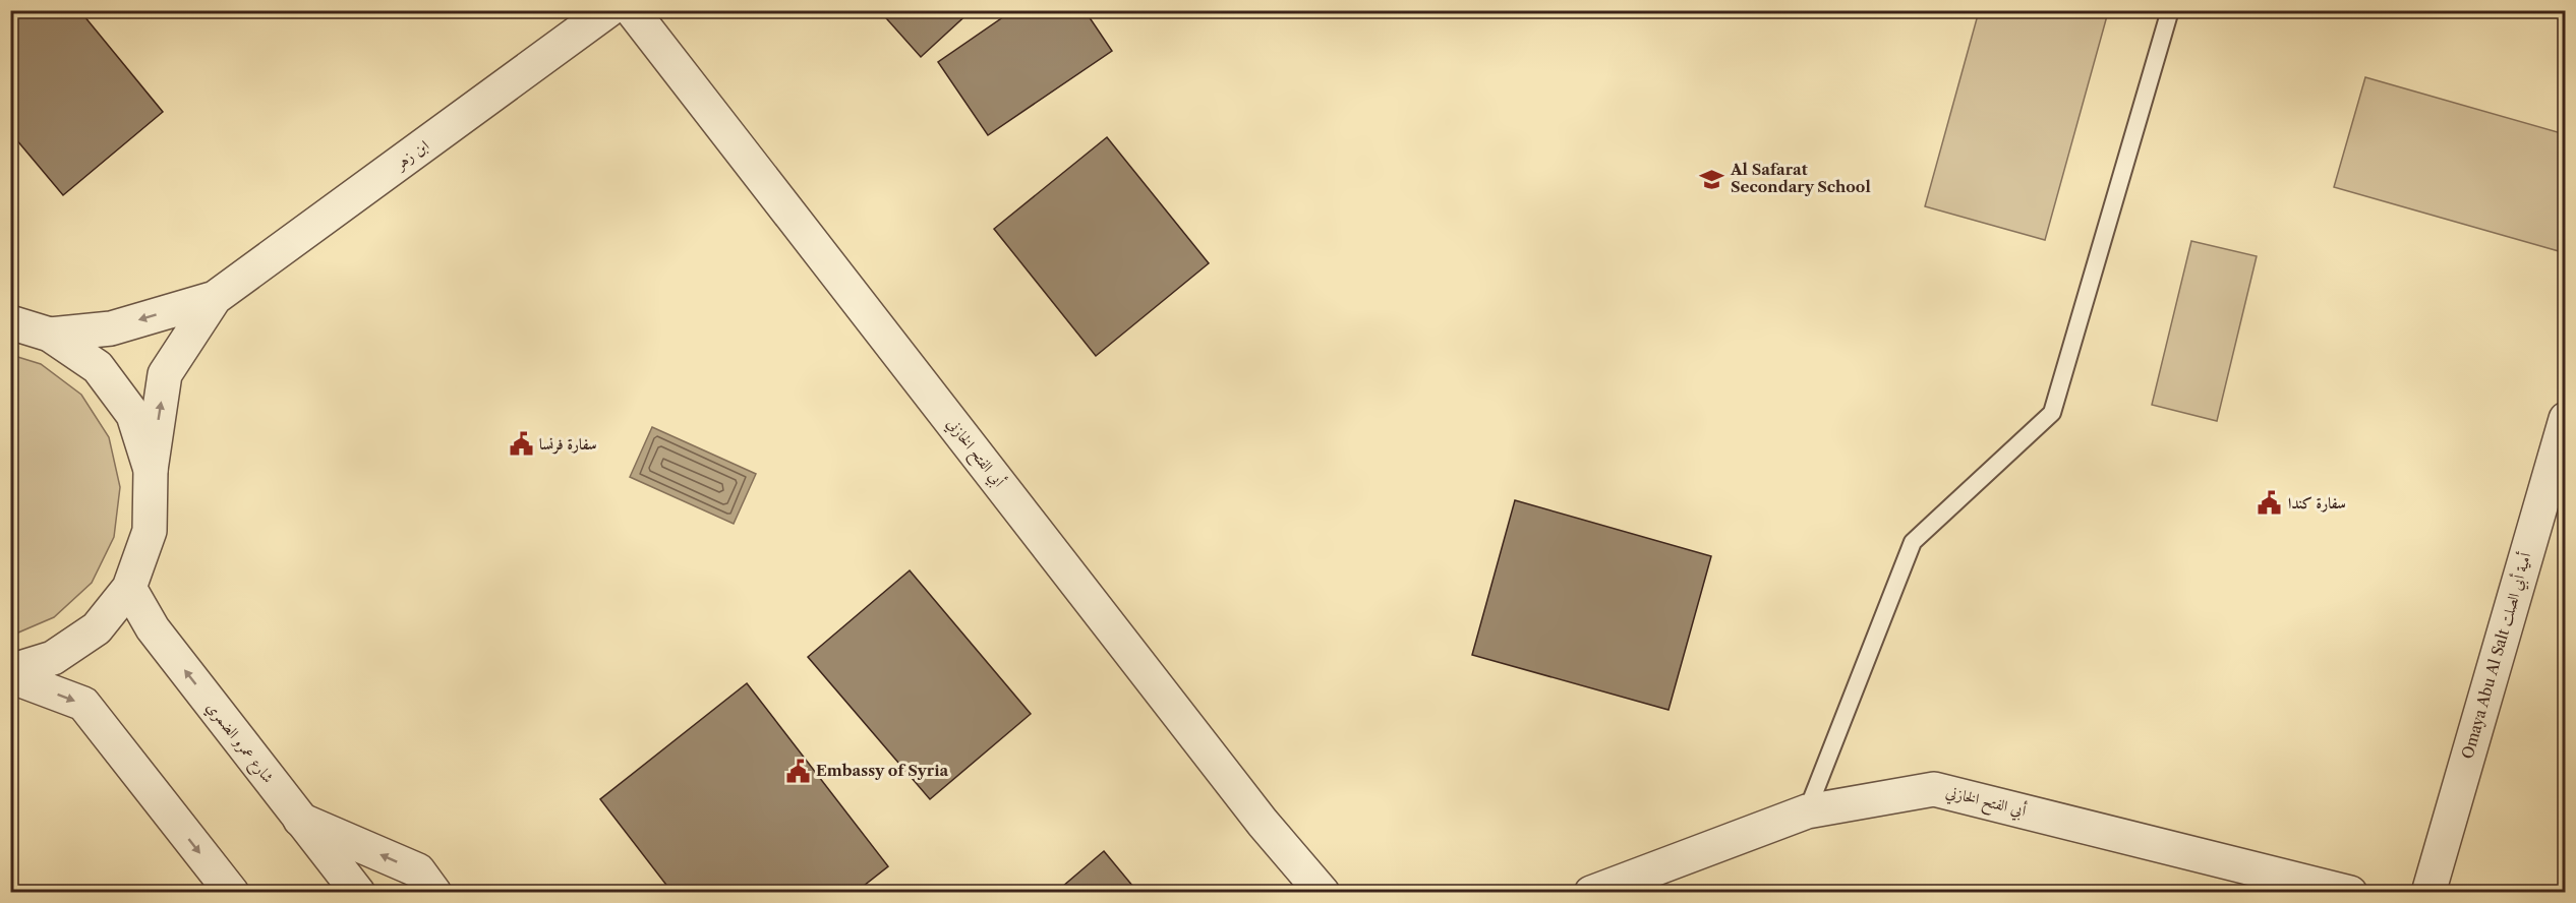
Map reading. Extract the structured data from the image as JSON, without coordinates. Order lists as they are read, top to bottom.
{
  "streets": {
    "street": [
      "ابن زهر",
      "أبي الفتح الخازني",
      "Omaya Abu Al Salt أمية أبي الصلت",
      "شارع عمرو الضمري"
    ]
  },
  "places": {
    "school or university": ["Al Safarat Secondary School"],
    "public building": ["سفارة فرنسا", "سفارة كندا", "Embassy of Syria"]
  }
}
